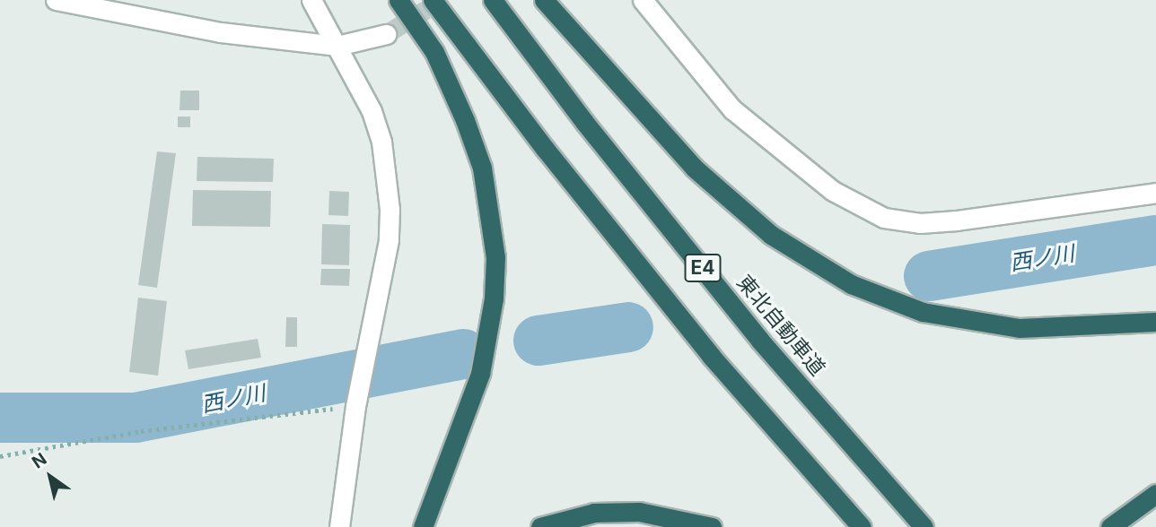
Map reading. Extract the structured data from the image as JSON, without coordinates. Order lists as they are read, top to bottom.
{
  "streets": {
    "highway": ["E4", "東北自動車道"]
  },
  "water": ["西ノ川"],
  "north": "top left"
}
